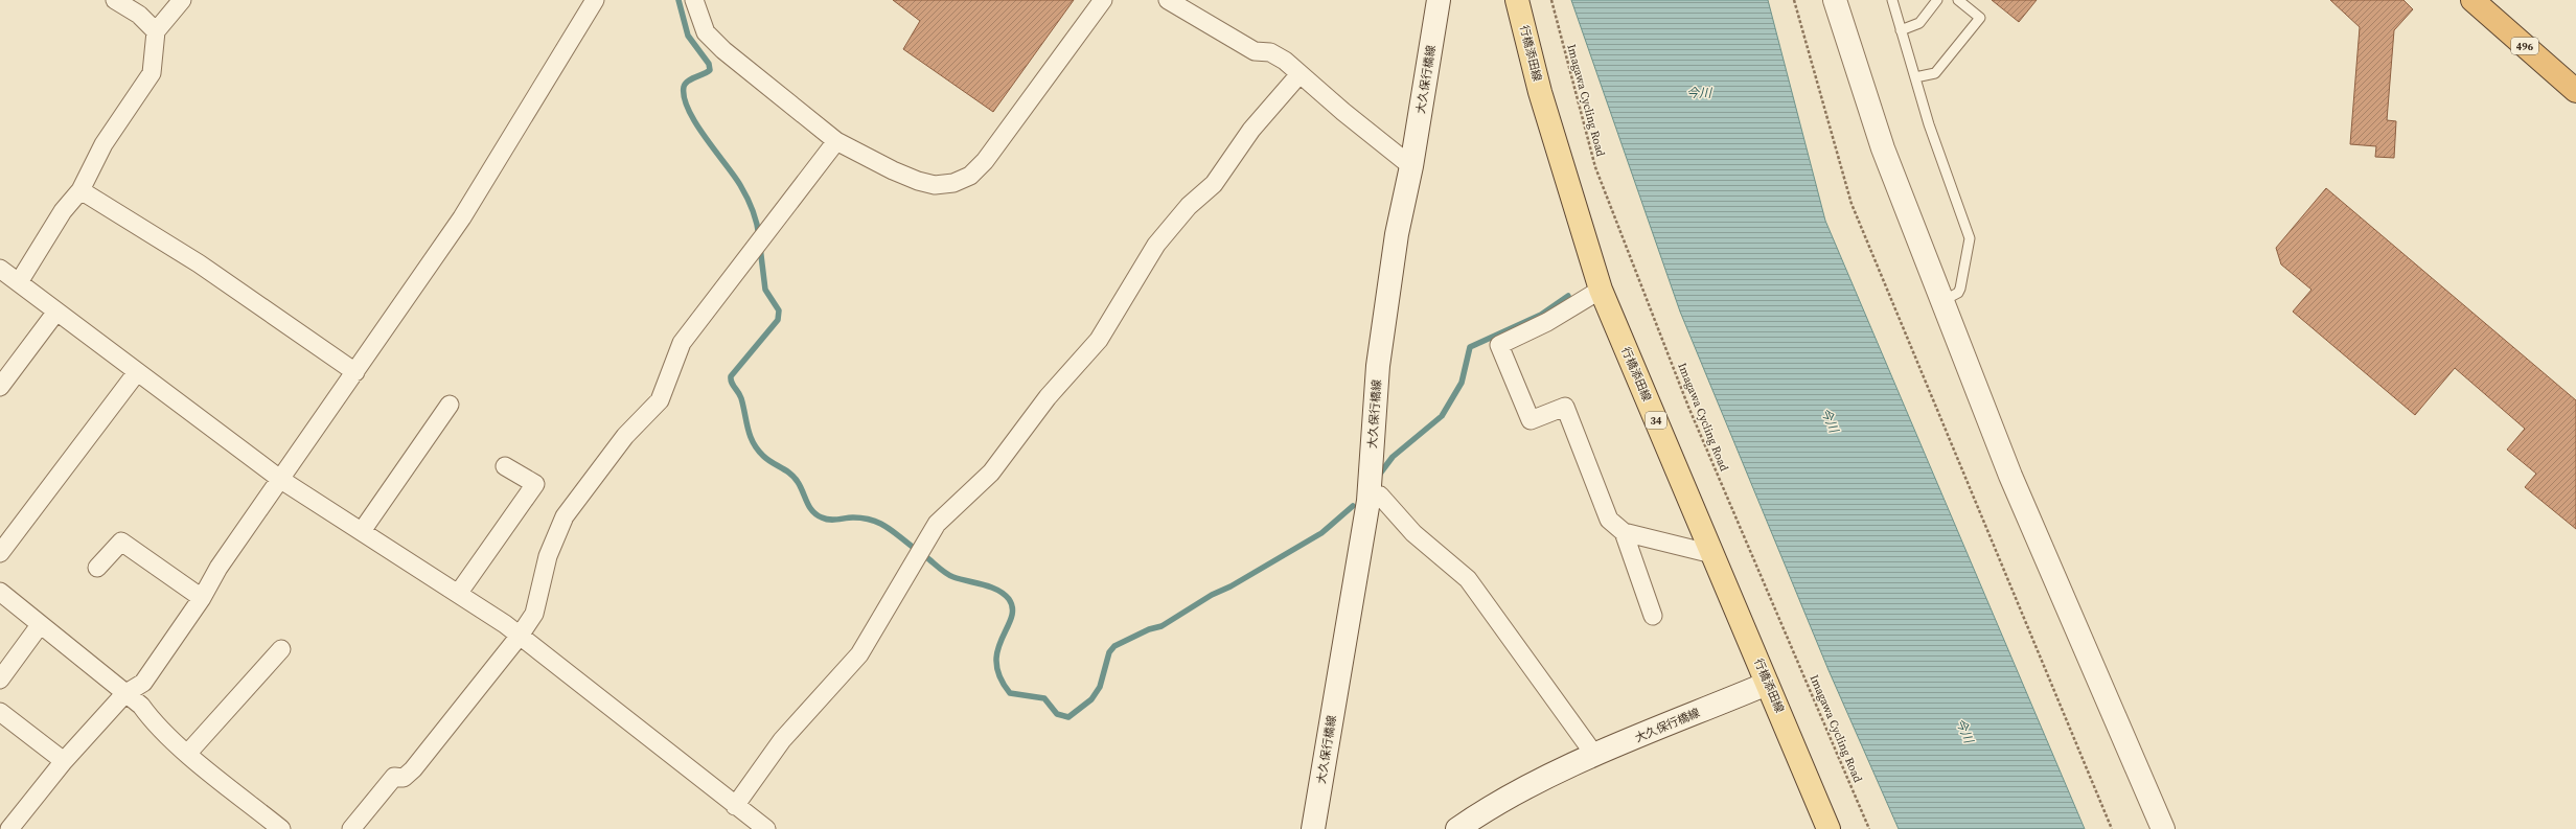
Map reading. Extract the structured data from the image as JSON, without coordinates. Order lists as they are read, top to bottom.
{
  "streets": {
    "highway": ["496"],
    "main road": ["行橋添田線", "大久保行橋線", "34"],
    "path": ["Imagawa Cycling Road"]
  },
  "crossings": [
    ["行橋添田線", "大久保行橋線"]
  ],
  "water": ["今川"]
}
